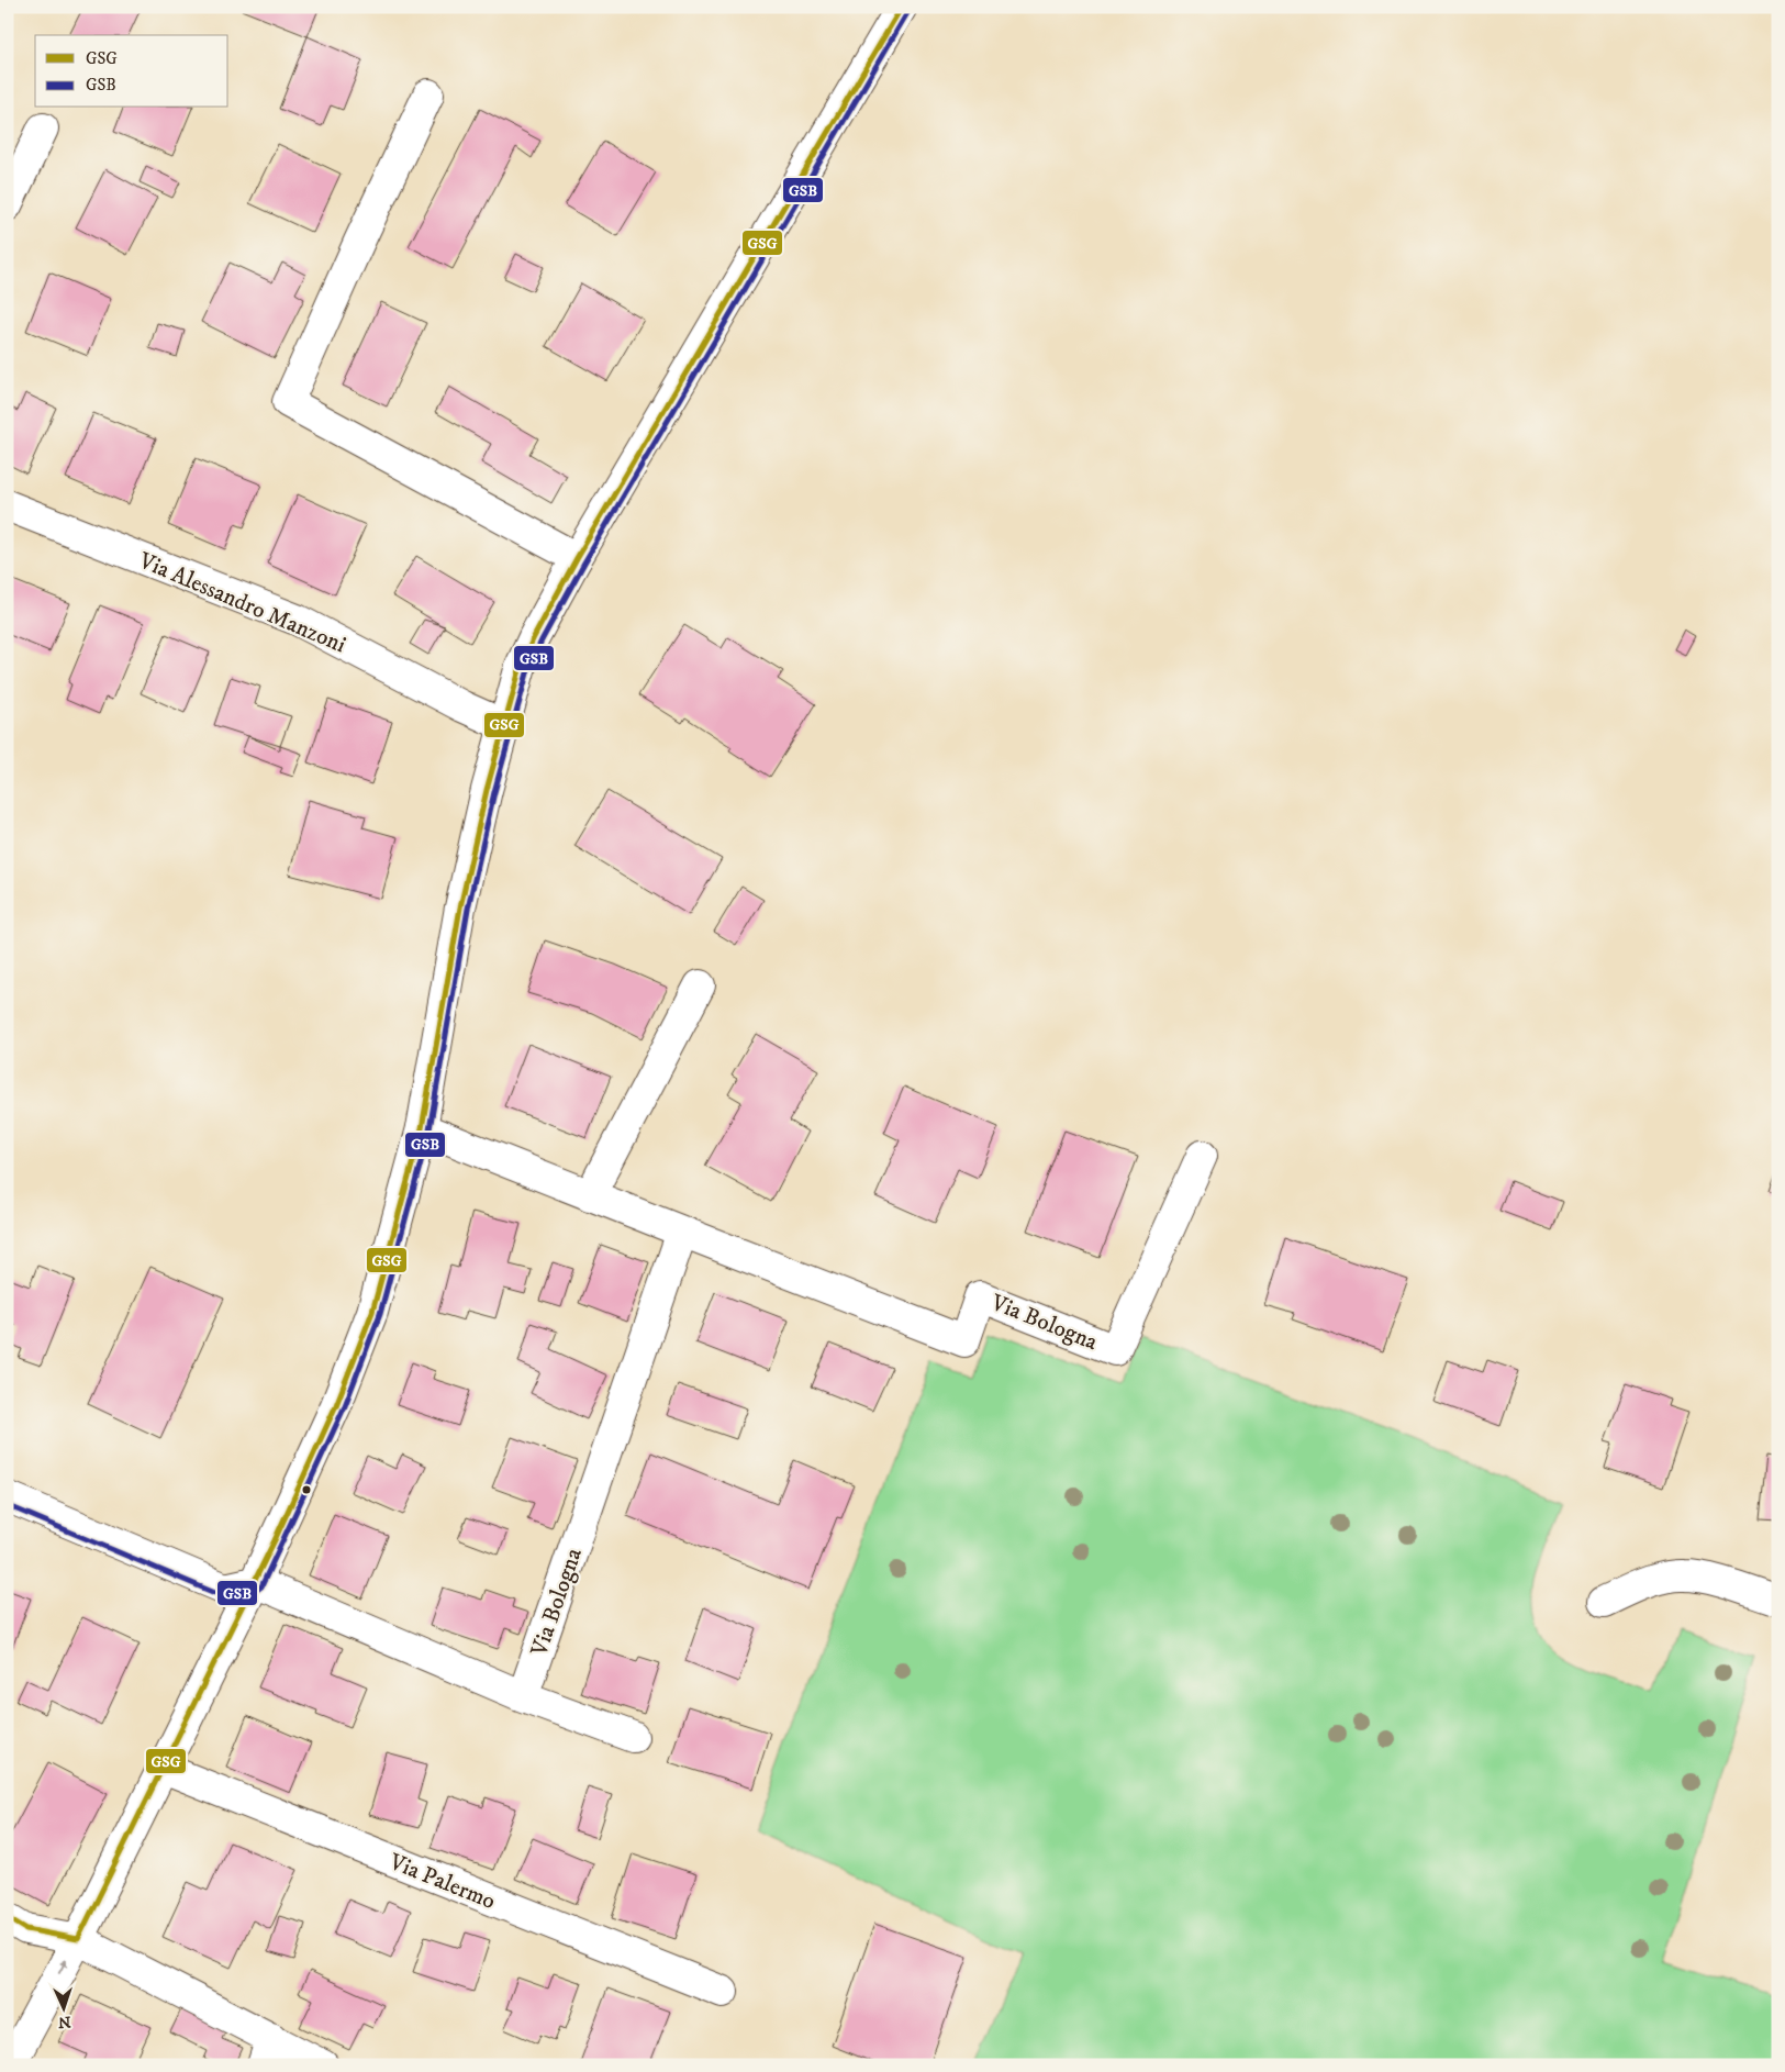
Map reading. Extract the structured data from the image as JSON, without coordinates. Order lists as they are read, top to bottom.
{
  "streets": {
    "street": ["Via Alessandro Manzoni", "Via Bologna", "Via Palermo"]
  },
  "lines": ["transit line GSG", "transit line GSB"],
  "legend": ["GSG", "GSB"],
  "north": "bottom"
}
